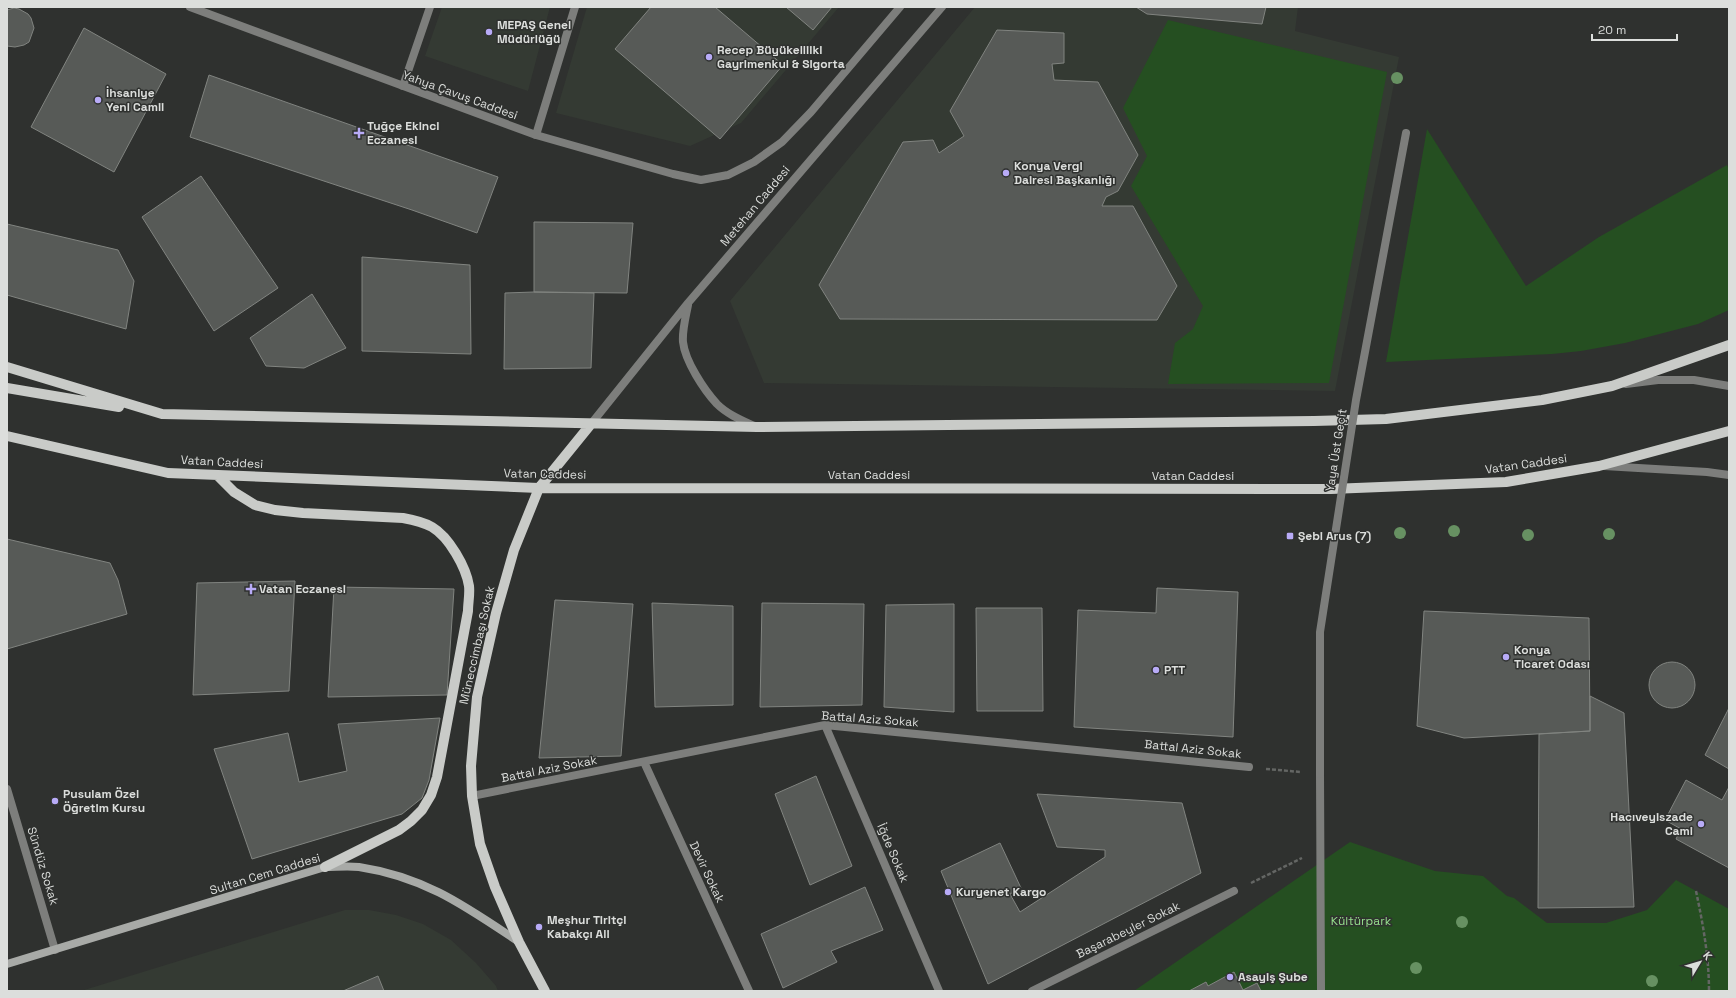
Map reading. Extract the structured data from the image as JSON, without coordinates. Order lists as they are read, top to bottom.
{
  "streets": {
    "main road": ["Vatan Caddesi", "Müneccimbaşı Sokak", "Sultan Cem Caddesi"],
    "street": [
      "Yahya Çavuş Caddesi",
      "Metehan Caddesi",
      "Yaya Üst Geçit",
      "Battal Aziz Sokak",
      "İğde Sokak",
      "Sündüz Sokak",
      "Devir Sokak",
      "Başarabeyler Sokak"
    ]
  },
  "crossings": [
    ["Yahya Çavuş Caddesi", "Metehan Caddesi"],
    ["Metehan Caddesi", "Müneccimbaşı Sokak"],
    ["Vatan Caddesi", "Müneccimbaşı Sokak"],
    ["Müneccimbaşı Sokak", "Battal Aziz Sokak"],
    ["Müneccimbaşı Sokak", "Sultan Cem Caddesi"],
    ["Battal Aziz Sokak", "İğde Sokak"],
    ["Battal Aziz Sokak", "Devir Sokak"],
    ["Sündüz Sokak", "Sultan Cem Caddesi"]
  ],
  "parks": ["Kültürpark"],
  "places": {
    "other": [
      "MEPAŞ Genel Müdürlüğü",
      "Recep Büyükelliiki Gayrimenkul & Sigorta",
      "İhsaniye Yeni Camii",
      "Konya Vergi Dairesi Başkanlığı",
      "Konya Ticaret Odası",
      "PTT",
      "Pusulam Özel Öğretim Kursu",
      "Hacıveyiszade Cami",
      "Kuryenet Kargo",
      "Meşhur Tiritçi Kabakçı Ali",
      "Asayiş Şube"
    ],
    "health": ["Tuğçe Ekinci Eczanesi", "Vatan Eczanesi"],
    "transit": ["Şebi Arus (7)"]
  },
  "scale_bar": "20 m",
  "north": "top right"
}
